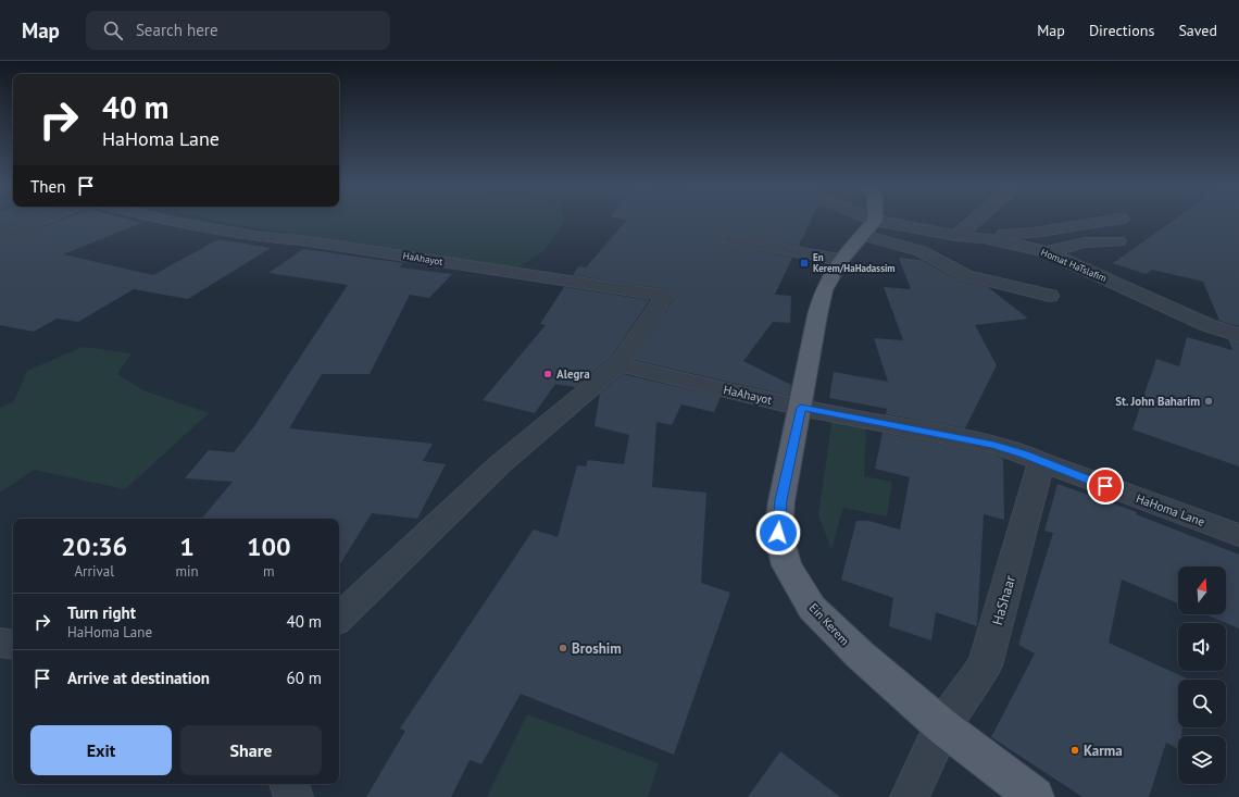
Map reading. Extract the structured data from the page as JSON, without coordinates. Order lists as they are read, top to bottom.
{
  "streets": {
    "main road": ["Ein Kerem"],
    "street": [
      "HaAhayot",
      "Homat HaTslafim",
      "HaHoma Lane",
      "HaShaar"
    ]
  },
  "crossings": [
    ["HaAhayot", "HaHoma Lane"],
    ["HaAhayot", "Ein Kerem"],
    ["Homat HaTslafim", "Ein Kerem"],
    ["HaHoma Lane", "HaShaar"],
    ["HaHoma Lane", "Ein Kerem"],
    ["HaShaar", "Ein Kerem"]
  ],
  "places": {
    "transit": ["En Kerem/HaHadassim"],
    "other": [
      "Alegra",
      "St. John Baharim",
      "Broshim",
      "Karma"
    ]
  },
  "north": "top",
  "page": {
    "header": "Map",
    "search": "Search here",
    "nav": ["Map", "Directions", "Saved"],
    "turn": ["40 m", "HaHoma Lane"],
    "then": "Then",
    "eta": [
      "20:36",
      "Arrival",
      "1",
      "min",
      "100",
      "m"
    ],
    "list": [
      {
        "name": "Turn right",
        "note": "HaHoma Lane",
        "value": "40 m"
      },
      {
        "name": "Arrive at destination",
        "value": "60 m"
      }
    ],
    "buttons": ["Exit", "Share"]
  }
}
